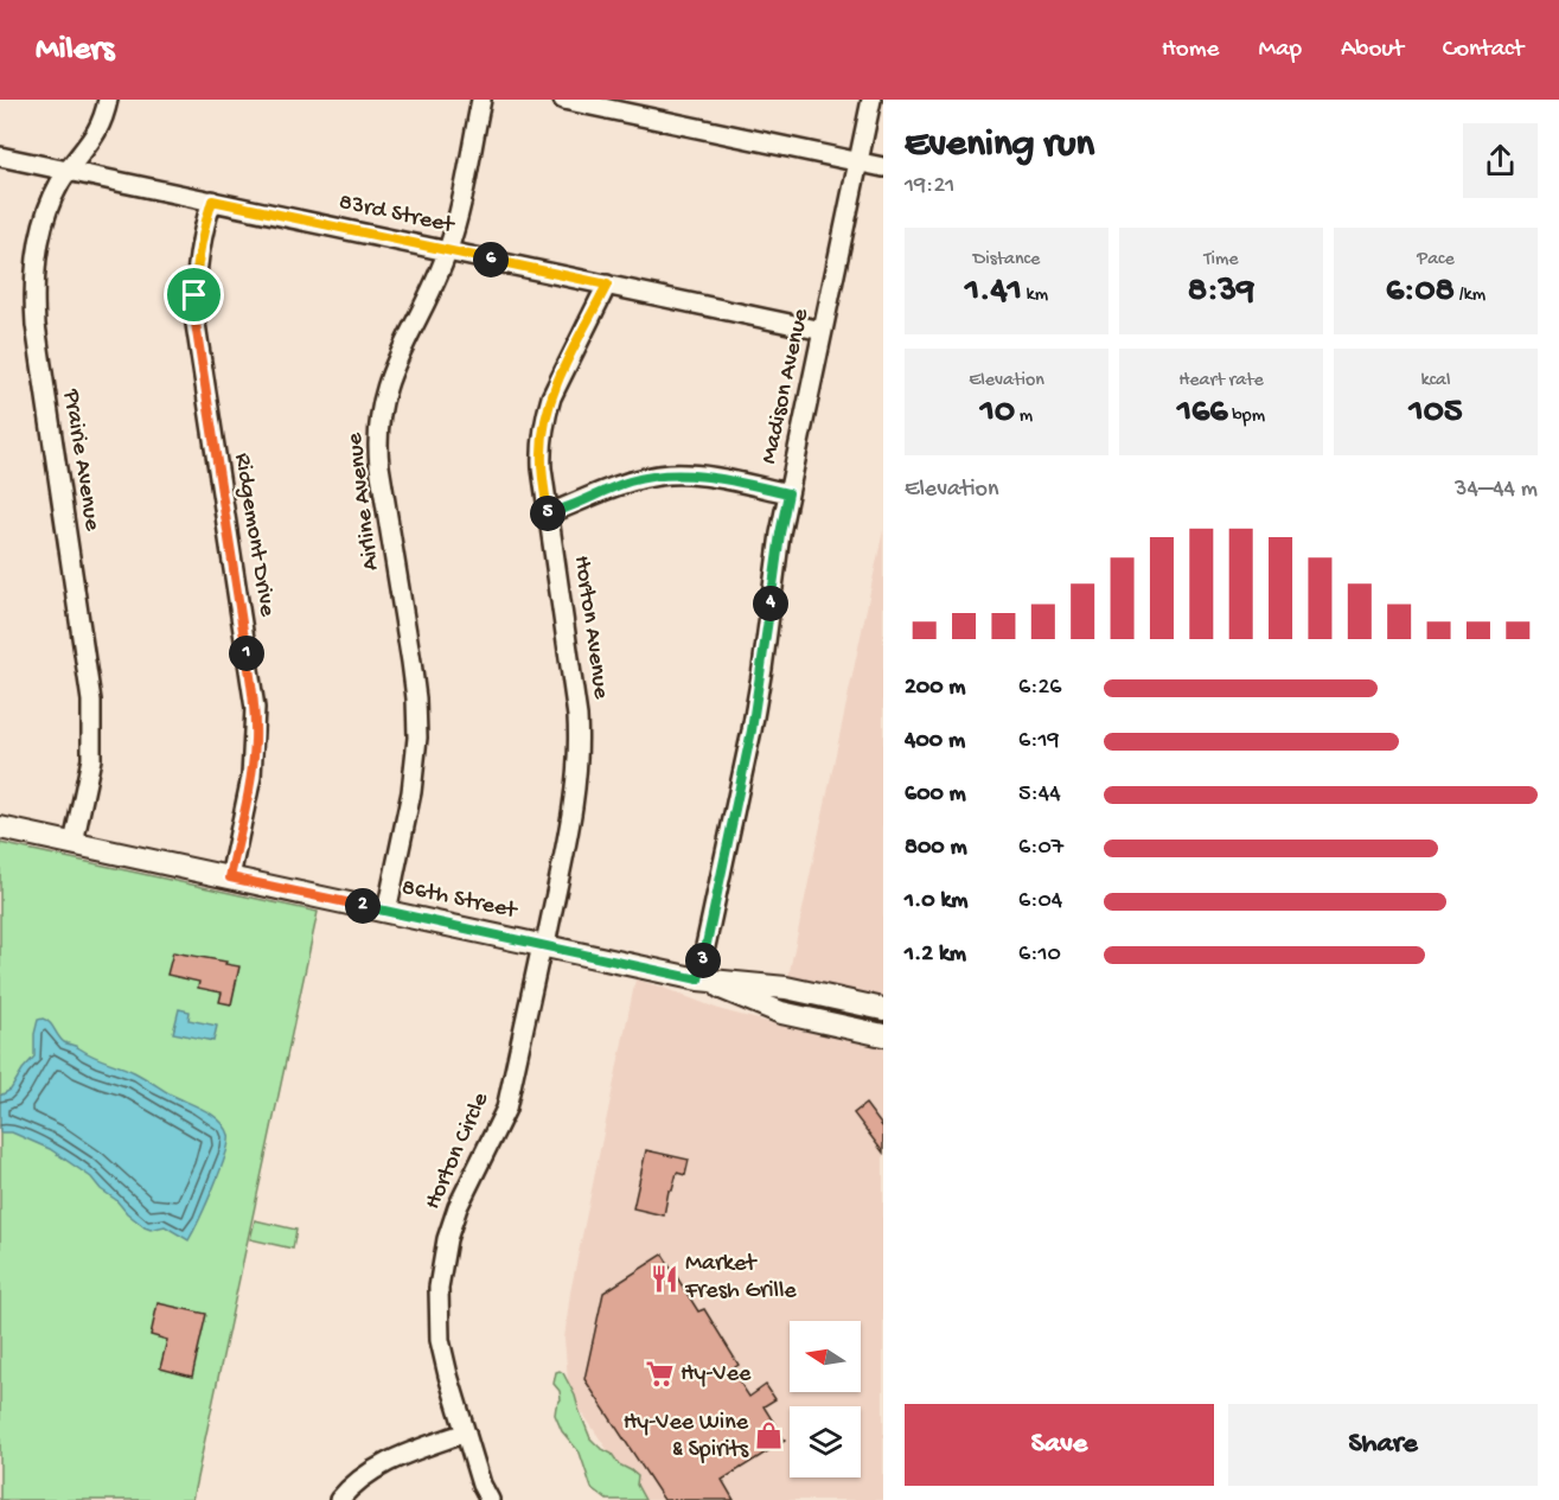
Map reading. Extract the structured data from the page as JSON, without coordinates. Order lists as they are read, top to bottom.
{
  "streets": {
    "main road": ["86th Street"],
    "street": [
      "83rd Street",
      "Madison Avenue",
      "Prairie Avenue",
      "Airline Avenue",
      "Ridgemont Drive",
      "Horton Avenue",
      "Horton Circle"
    ]
  },
  "crossings": [
    ["83rd Street", "Madison Avenue"],
    ["83rd Street", "Prairie Avenue"],
    ["83rd Street", "Airline Avenue"],
    ["83rd Street", "Ridgemont Drive"],
    ["83rd Street", "Horton Avenue"],
    ["Madison Avenue", "86th Street"],
    ["Prairie Avenue", "86th Street"],
    ["Airline Avenue", "86th Street"],
    ["Ridgemont Drive", "86th Street"],
    ["Horton Avenue", "86th Street"],
    ["Horton Avenue", "Horton Circle"],
    ["86th Street", "Horton Circle"]
  ],
  "places": {
    "restaurant": ["Market Fresh Grille"],
    "supermarket": ["Hy-Vee"],
    "shop": ["Hy-Vee Wine & Spirits"]
  },
  "north": "left",
  "page": {
    "header": "Milers",
    "nav": [
      "Home",
      "Map",
      "About",
      "Contact"
    ],
    "heading": ["Evening run", "19:21"],
    "stats": [
      ["Distance", "1.41 km"],
      ["Time", "8:39"],
      ["Pace", "6:08 /km"],
      ["Elevation", "10 m"],
      ["Heart rate", "166 bpm"],
      ["kcal", "105"]
    ],
    "pins": [
      "6",
      "5",
      "4",
      "1",
      "2",
      "3"
    ],
    "chart": ["Elevation", "34–44 m"],
    "list": [
      {
        "name": "200 m",
        "note": "6:26"
      },
      {
        "name": "400 m",
        "note": "6:19"
      },
      {
        "name": "600 m",
        "note": "5:44"
      },
      {
        "name": "800 m",
        "note": "6:07"
      },
      {
        "name": "1.0 km",
        "note": "6:04"
      },
      {
        "name": "1.2 km",
        "note": "6:10"
      }
    ],
    "buttons": ["Save", "Share"]
  }
}
